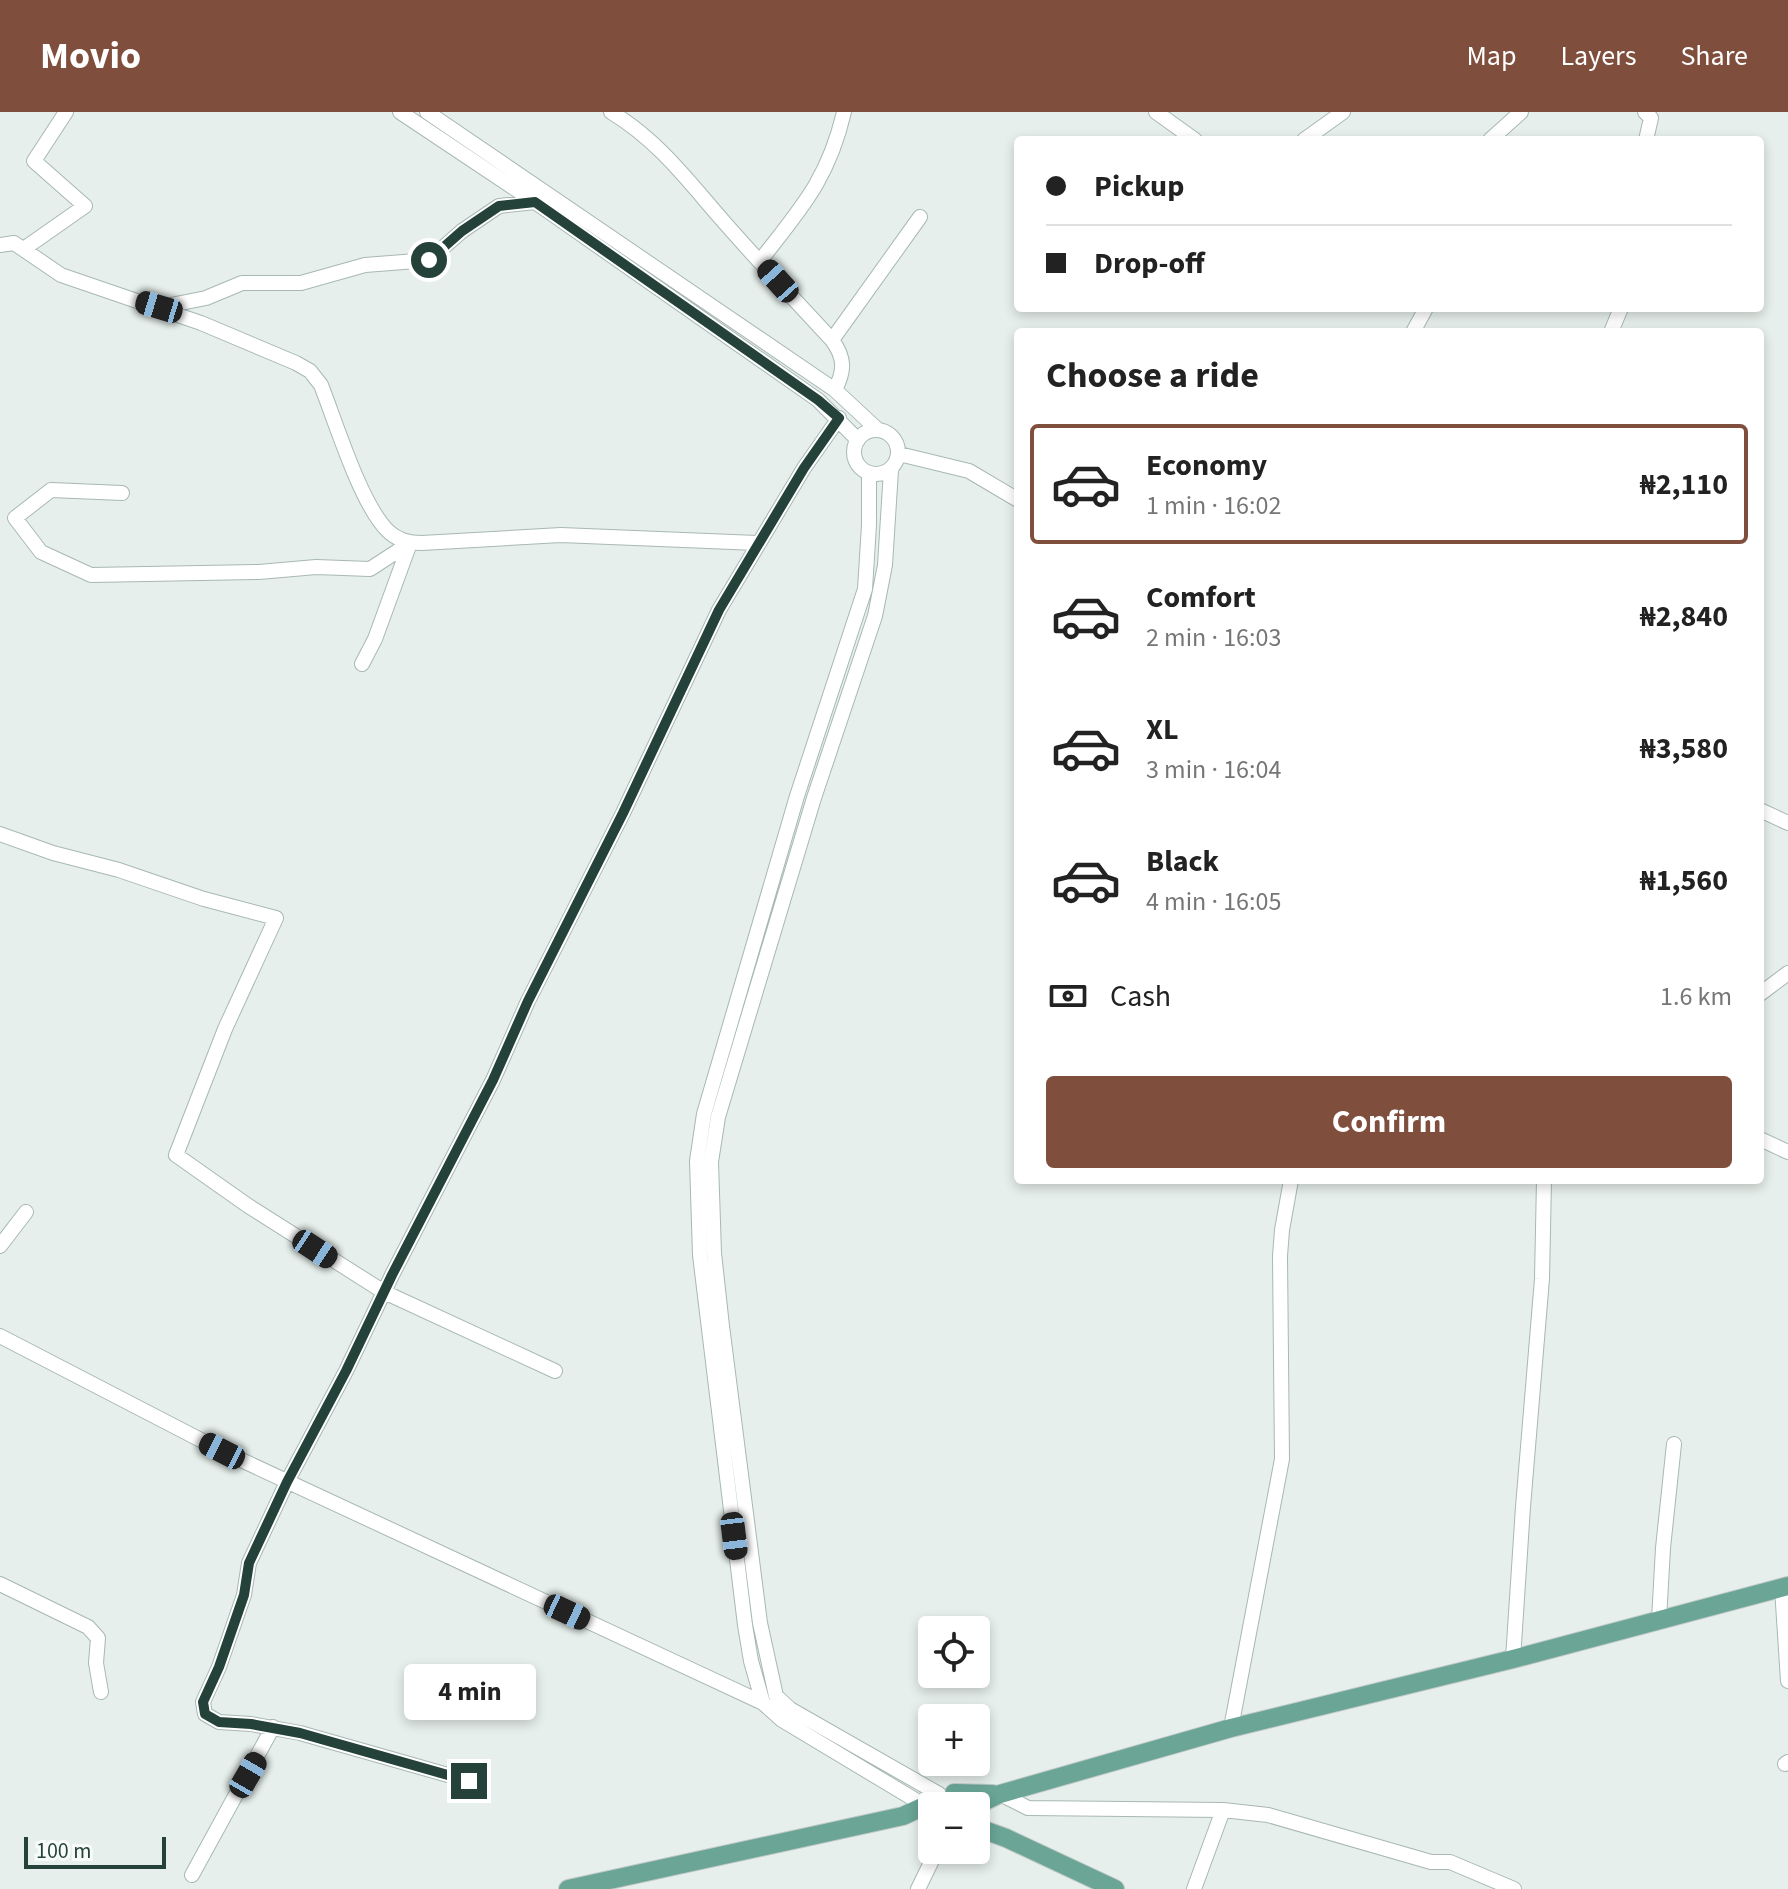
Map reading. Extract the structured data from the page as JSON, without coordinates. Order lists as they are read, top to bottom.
{
  "scale_bar": "100 m",
  "page": {
    "header": "Movio",
    "nav": ["Map", "Layers", "Share"],
    "banner": ["Pickup", "Drop-off"],
    "heading": "Choose a ride",
    "list": [
      {
        "name": "Economy",
        "note": "1 min · 16:02",
        "value": "₦2,110"
      },
      {
        "name": "Comfort",
        "note": "2 min · 16:03",
        "value": "₦2,840"
      },
      {
        "name": "XL",
        "note": "3 min · 16:04",
        "value": "₦3,580"
      },
      {
        "name": "Black",
        "note": "4 min · 16:05",
        "value": "₦1,560"
      }
    ],
    "pay": ["Cash", "1.6 km"],
    "buttons": "Confirm",
    "map_buttons": ["+", "−"],
    "bubble": "4 min",
    "scale": "100 m"
  }
}
